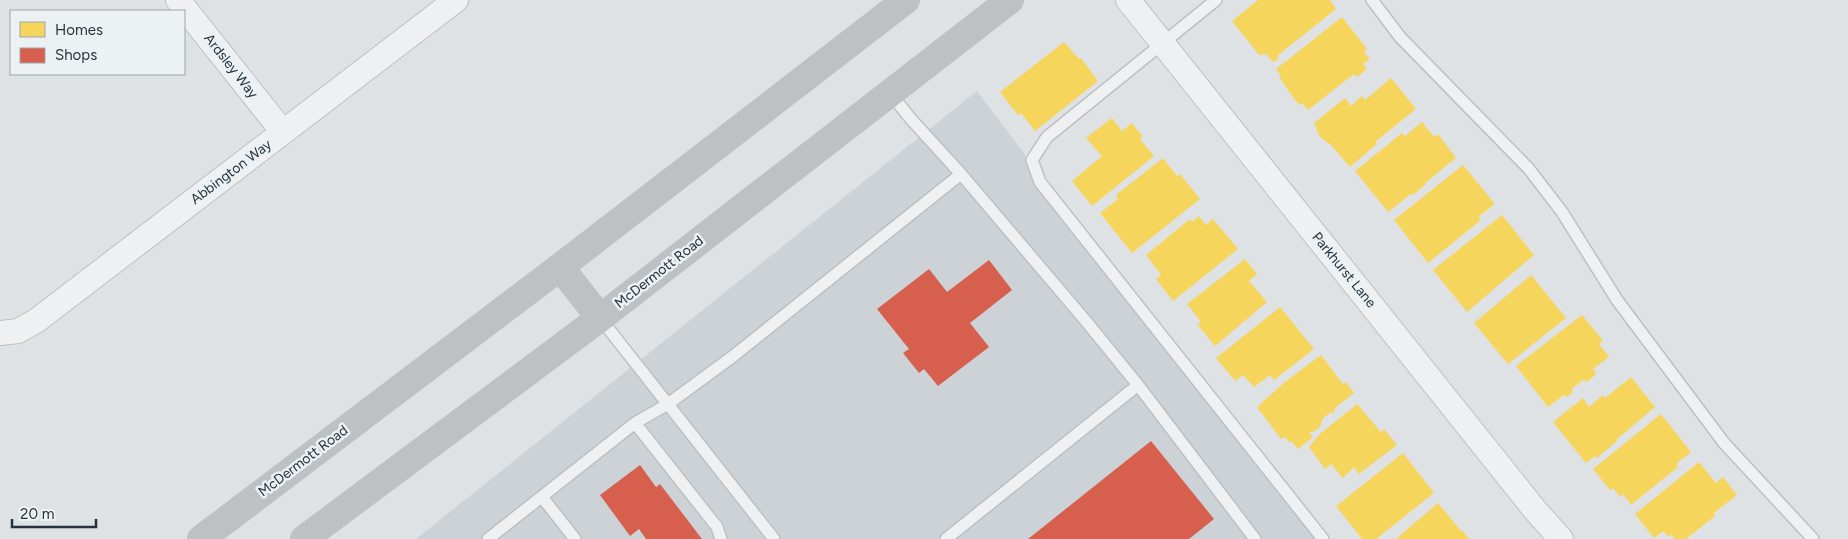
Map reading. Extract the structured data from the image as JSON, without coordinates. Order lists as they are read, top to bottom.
{
  "streets": {
    "main road": ["McDermott Road"],
    "street": ["Ardsley Way", "Abbington Way", "Parkhurst Lane"]
  },
  "crossings": [
    ["Ardsley Way", "Abbington Way"]
  ],
  "legend": ["Homes", "Shops"],
  "scale_bar": "20 m"
}
